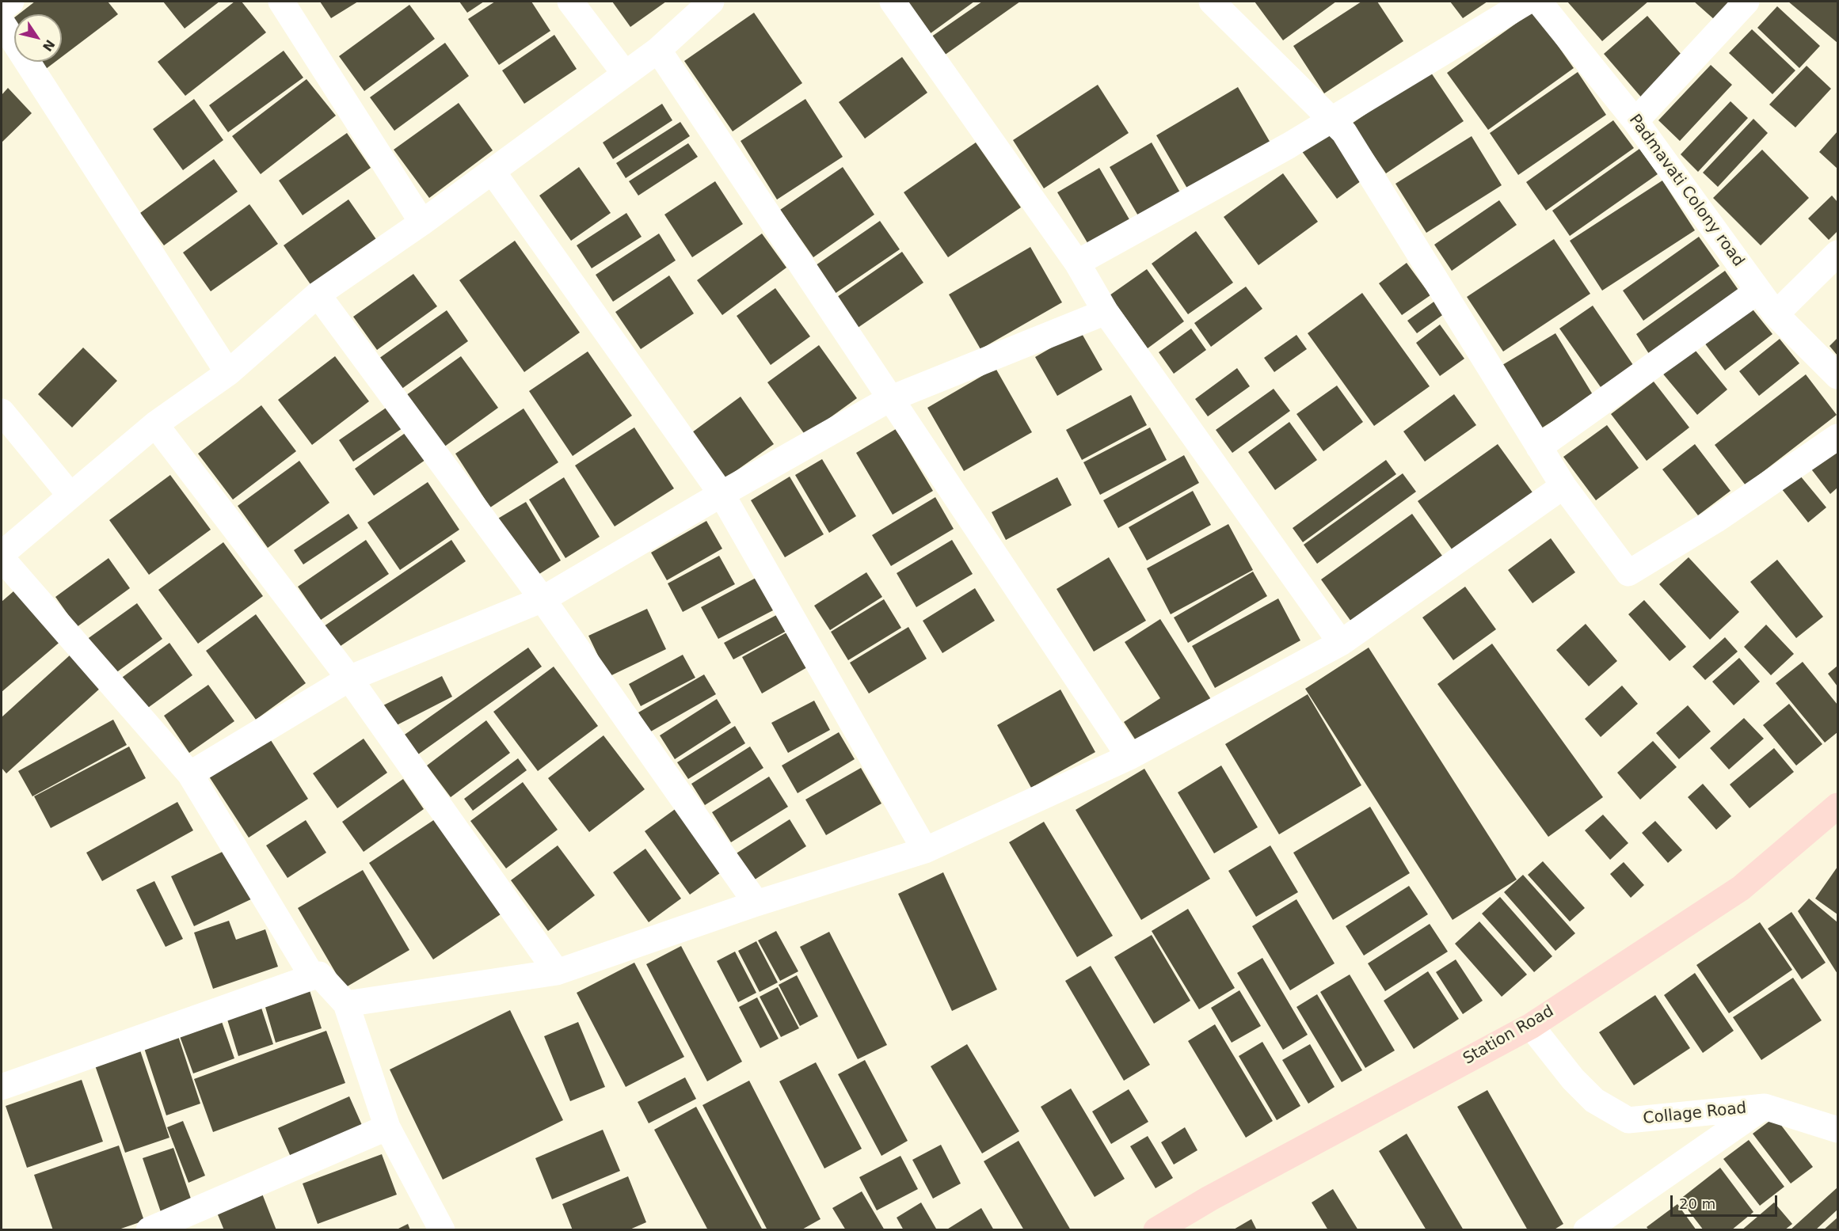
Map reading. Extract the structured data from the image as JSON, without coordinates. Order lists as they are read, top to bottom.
{
  "streets": {
    "main road": ["Station Road"],
    "street": ["Padmavati Colony road", "Collage Road"]
  },
  "crossings": [
    ["Station Road", "Collage Road"]
  ],
  "scale_bar": "20 m",
  "north": "bottom right"
}
